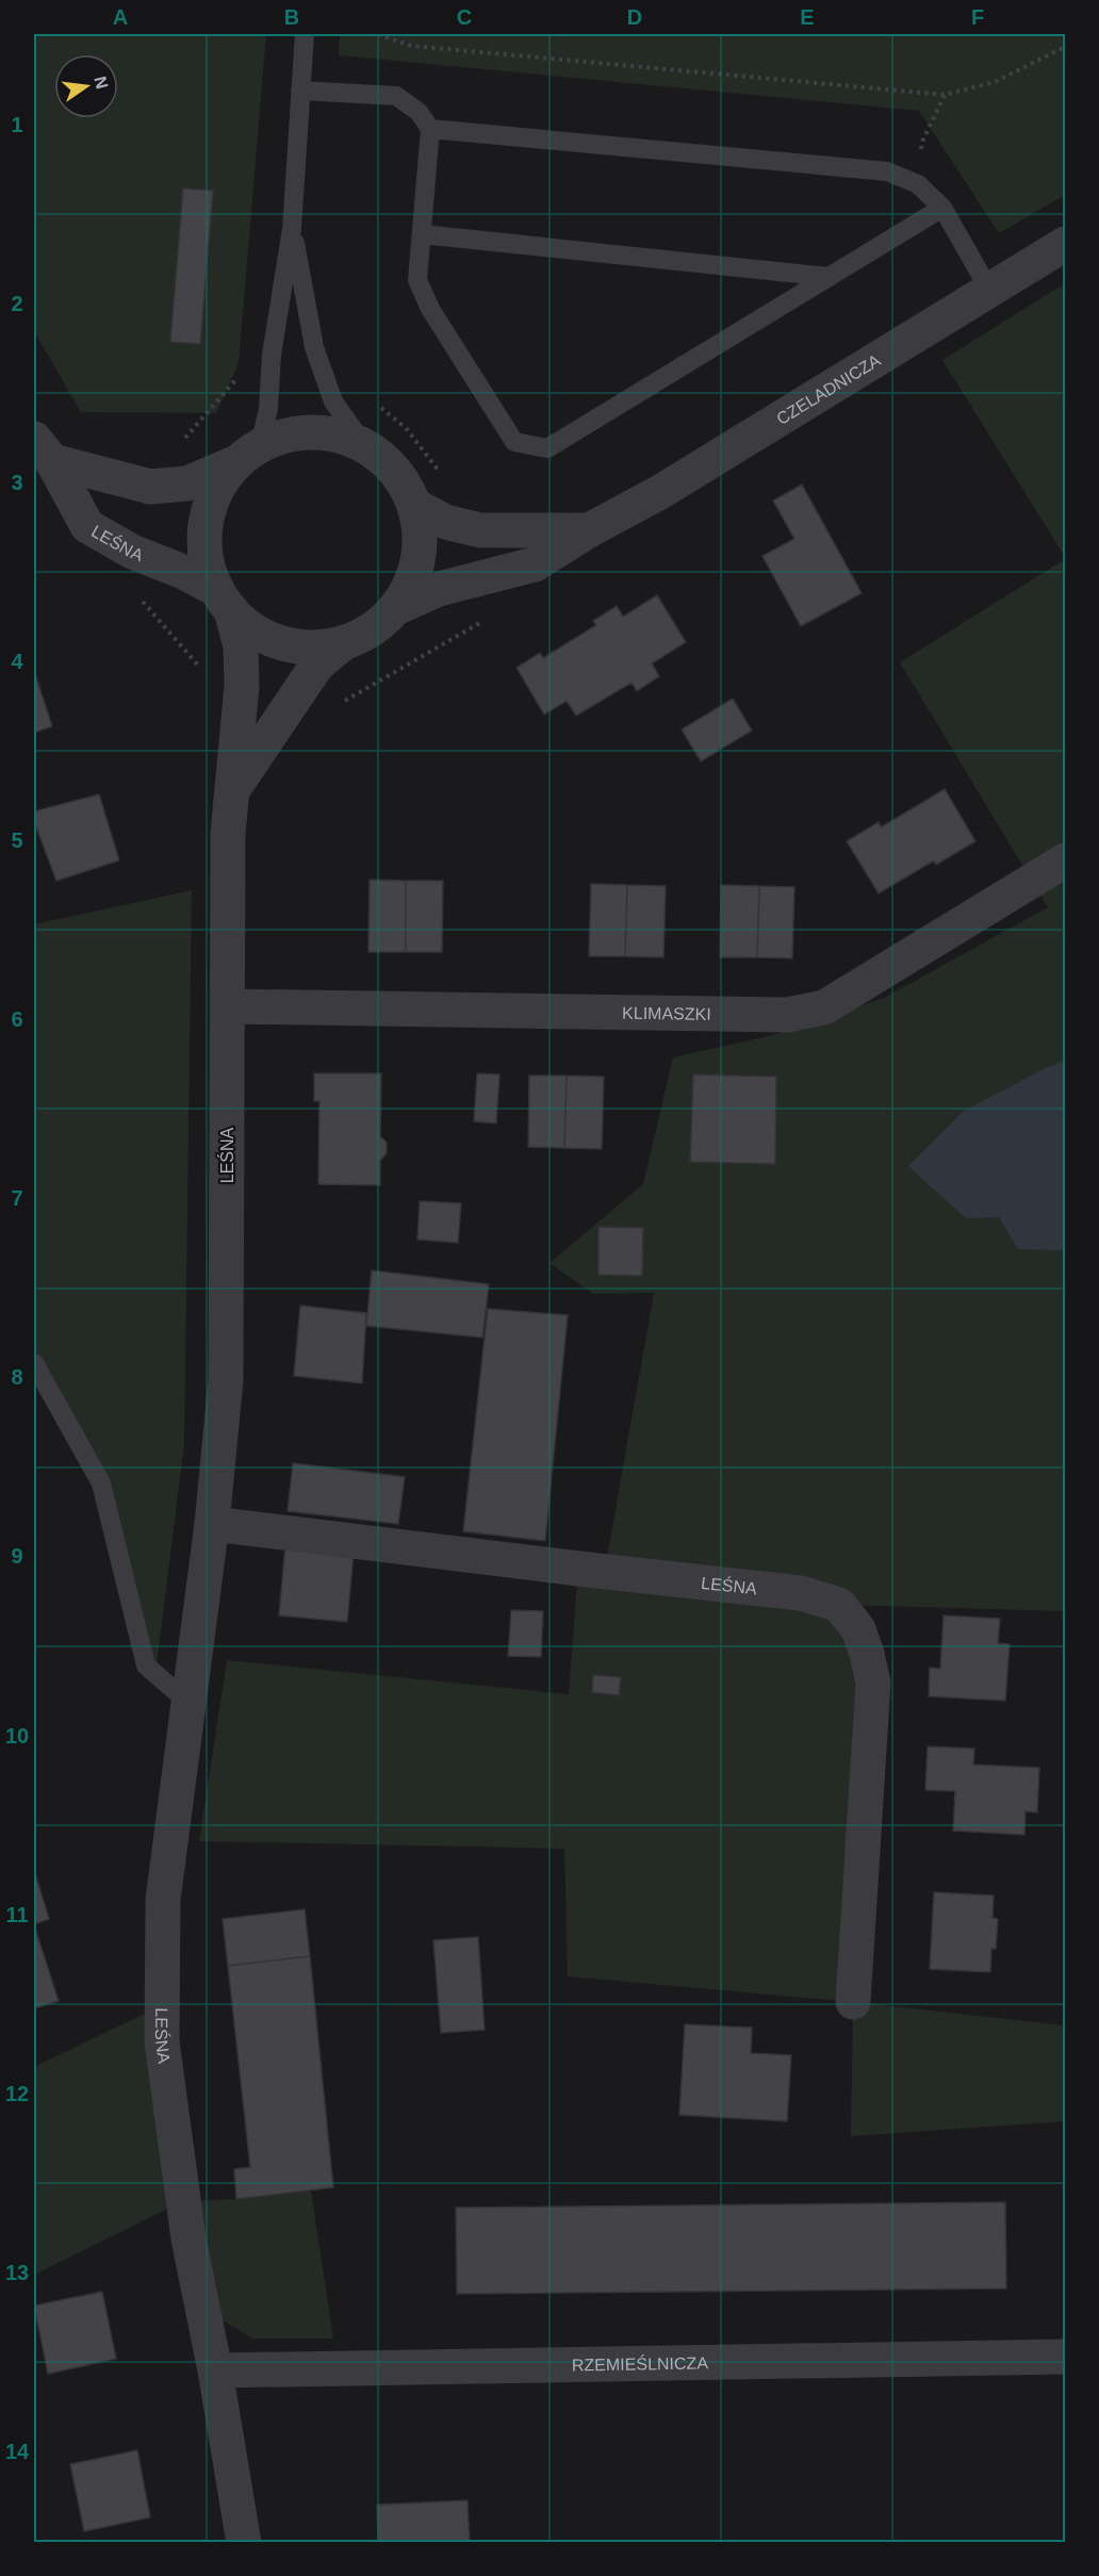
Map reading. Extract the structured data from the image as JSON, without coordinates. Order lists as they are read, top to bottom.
{
  "streets": {
    "street": [
      "CZELADNICZA",
      "LEŚNA",
      "KLIMASZKI",
      "RZEMIEŚLNICZA"
    ]
  },
  "crossings": [
    ["CZELADNICZA", "LEŚNA"],
    ["LEŚNA", "KLIMASZKI"],
    ["LEŚNA", "RZEMIEŚLNICZA"]
  ],
  "north": "right",
  "grid": {
    "columns": [
      "A",
      "B",
      "C",
      "D",
      "E",
      "F"
    ],
    "rows": [
      "1",
      "2",
      "3",
      "4",
      "5",
      "6",
      "7",
      "8",
      "9",
      "10",
      "11",
      "12",
      "13",
      "14"
    ]
  }
}
